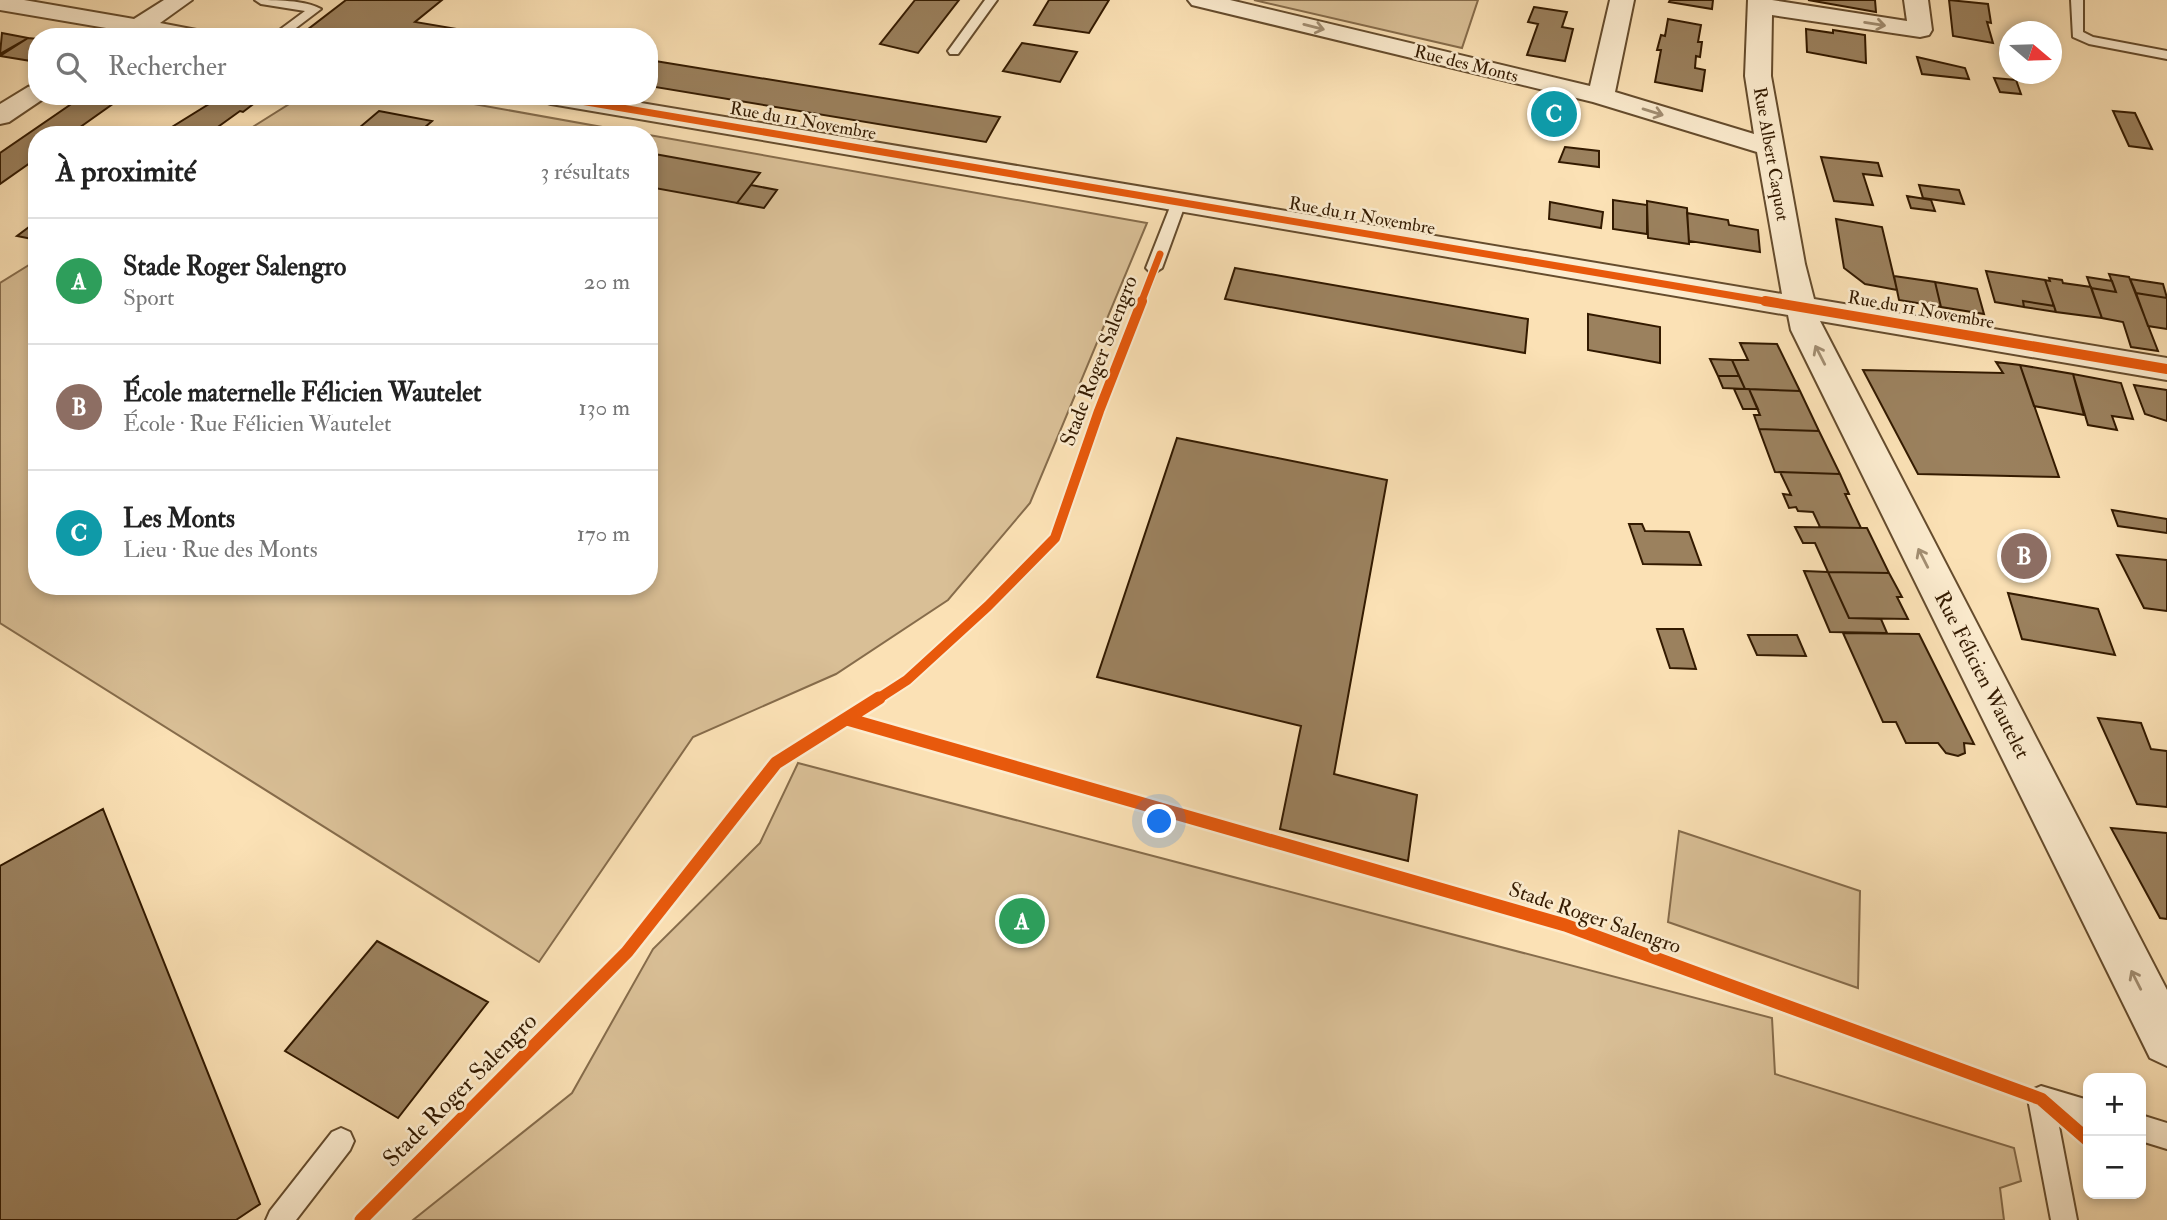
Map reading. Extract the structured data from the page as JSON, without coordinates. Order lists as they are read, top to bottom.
{
  "streets": {
    "street": [
      "Rue des Monts",
      "Rue du 11 Novembre",
      "Rue Albert Caquot",
      "Rue Félicien Wautelet"
    ],
    "cycle path": ["Stade Roger Salengro"]
  },
  "crossings": [
    ["Rue des Monts", "Rue Albert Caquot"],
    ["Rue du 11 Novembre", "Rue Albert Caquot"],
    ["Rue du 11 Novembre", "Rue Félicien Wautelet"],
    ["Rue Albert Caquot", "Rue Félicien Wautelet"]
  ],
  "one_way": ["Rue des Monts", "Rue Félicien Wautelet"],
  "north": "right",
  "page": {
    "search": "Rechercher",
    "pins": ["C", "B", "A"],
    "heading": ["À proximité", "3 résultats"],
    "list": [
      {
        "mark": "A",
        "name": "Stade Roger Salengro",
        "note": "Sport",
        "value": "20 m"
      },
      {
        "mark": "B",
        "name": "École maternelle Félicien Wautelet",
        "note": "École · Rue Félicien Wautelet",
        "value": "130 m"
      },
      {
        "mark": "C",
        "name": "Les Monts",
        "note": "Lieu · Rue des Monts",
        "value": "170 m"
      }
    ],
    "map_buttons": ["+", "−"]
  }
}
